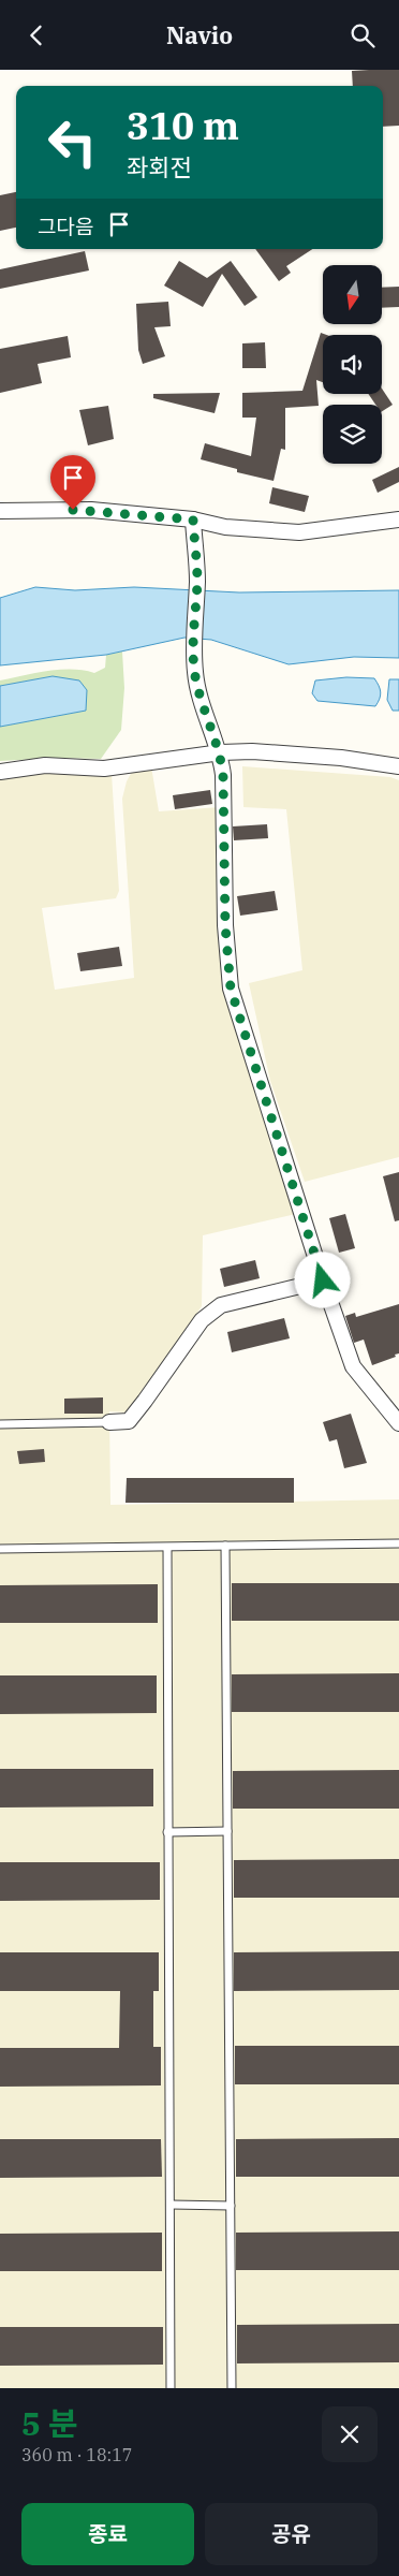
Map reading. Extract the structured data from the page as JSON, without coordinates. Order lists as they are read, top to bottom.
{
  "north": "bottom",
  "page": {
    "header": "Navio",
    "turn": ["310 m", "좌회전"],
    "then": "그다음",
    "heading": ["5 분", "360 m · 18:17"],
    "buttons": ["종료", "공유"]
  }
}
